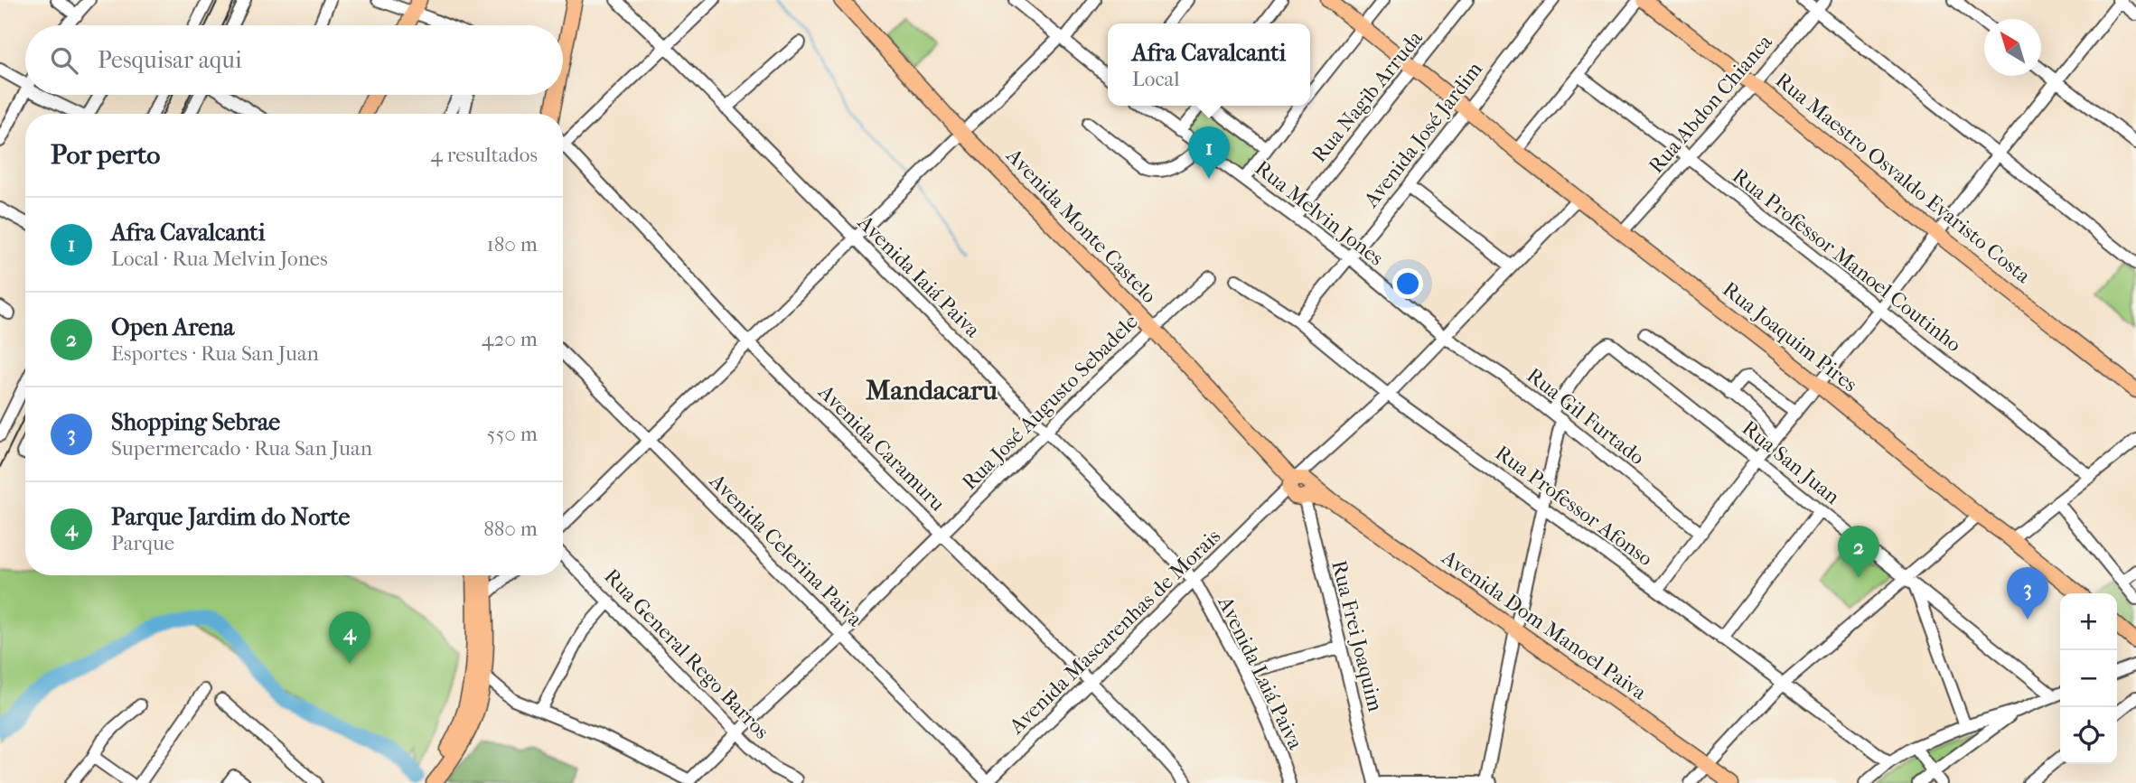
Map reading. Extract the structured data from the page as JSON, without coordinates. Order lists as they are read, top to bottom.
{
  "streets": {
    "main road": [
      "Rua Maestro Osvaldo Evaristo Costa",
      "Avenida Monte Castelo",
      "Rua Joaquim Pires",
      "Avenida Dom Manoel Paiva"
    ],
    "street": [
      "Rua Nagib Arruda",
      "Rua Abdon Chianca",
      "Avenida José Jardim",
      "Rua Melvin Jones",
      "Rua Professor Manoel Coutinho",
      "Avenida Iaiá Paiva",
      "Rua José Augusto Sebadele",
      "Rua Gil Furtado",
      "Avenida Caramuru",
      "Rua San Juan",
      "Rua Professor Afonso",
      "Avenida Celerina Paiva",
      "Avenida Mascarenhas de Morais",
      "Rua Frei Joaquim",
      "Rua General Rego Barros",
      "Avenida Laiá Paiva"
    ]
  },
  "crossings": [
    ["Rua Nagib Arruda", "Rua Melvin Jones"],
    ["Rua Nagib Arruda", "Rua Joaquim Pires"],
    ["Rua Abdon Chianca", "Rua Maestro Osvaldo Evaristo Costa"],
    ["Rua Abdon Chianca", "Rua Professor Manoel Coutinho"],
    ["Rua Abdon Chianca", "Rua Joaquim Pires"],
    ["Avenida José Jardim", "Rua Melvin Jones"],
    ["Avenida José Jardim", "Rua Joaquim Pires"],
    ["Avenida José Jardim", "Rua Professor Afonso"],
    ["Rua Melvin Jones", "Rua Gil Furtado"],
    ["Avenida Monte Castelo", "Rua José Augusto Sebadele"],
    ["Avenida Monte Castelo", "Avenida Dom Manoel Paiva"],
    ["Avenida Monte Castelo", "Avenida Mascarenhas de Morais"],
    ["Avenida Monte Castelo", "Rua Frei Joaquim"],
    ["Avenida Iaiá Paiva", "Rua José Augusto Sebadele"],
    ["Avenida Iaiá Paiva", "Avenida Mascarenhas de Morais"],
    ["Avenida Iaiá Paiva", "Avenida Laiá Paiva"],
    ["Rua José Augusto Sebadele", "Avenida Caramuru"],
    ["Rua José Augusto Sebadele", "Avenida Celerina Paiva"],
    ["Rua José Augusto Sebadele", "Rua General Rego Barros"],
    ["Rua Gil Furtado", "Rua San Juan"],
    ["Avenida Caramuru", "Avenida Mascarenhas de Morais"],
    ["Rua Professor Afonso", "Avenida Mascarenhas de Morais"],
    ["Avenida Celerina Paiva", "Avenida Mascarenhas de Morais"],
    ["Avenida Mascarenhas de Morais", "Rua Frei Joaquim"],
    ["Avenida Mascarenhas de Morais", "Avenida Laiá Paiva"]
  ],
  "districts": ["Mandacaru"],
  "north": "top left",
  "page": {
    "popup": ["Afra Cavalcanti", "Local"],
    "search": "Pesquisar aqui",
    "heading": ["Por perto", "4 resultados"],
    "pins": [
      "1",
      "2",
      "3",
      "4"
    ],
    "list": [
      {
        "mark": "1",
        "name": "Afra Cavalcanti",
        "note": "Local · Rua Melvin Jones",
        "value": "180 m"
      },
      {
        "mark": "2",
        "name": "Open Arena",
        "note": "Esportes · Rua San Juan",
        "value": "420 m"
      },
      {
        "mark": "3",
        "name": "Shopping Sebrae",
        "note": "Supermercado · Rua San Juan",
        "value": "550 m"
      },
      {
        "mark": "4",
        "name": "Parque Jardim do Norte",
        "note": "Parque",
        "value": "880 m"
      }
    ],
    "map_buttons": ["+", "−"]
  }
}
